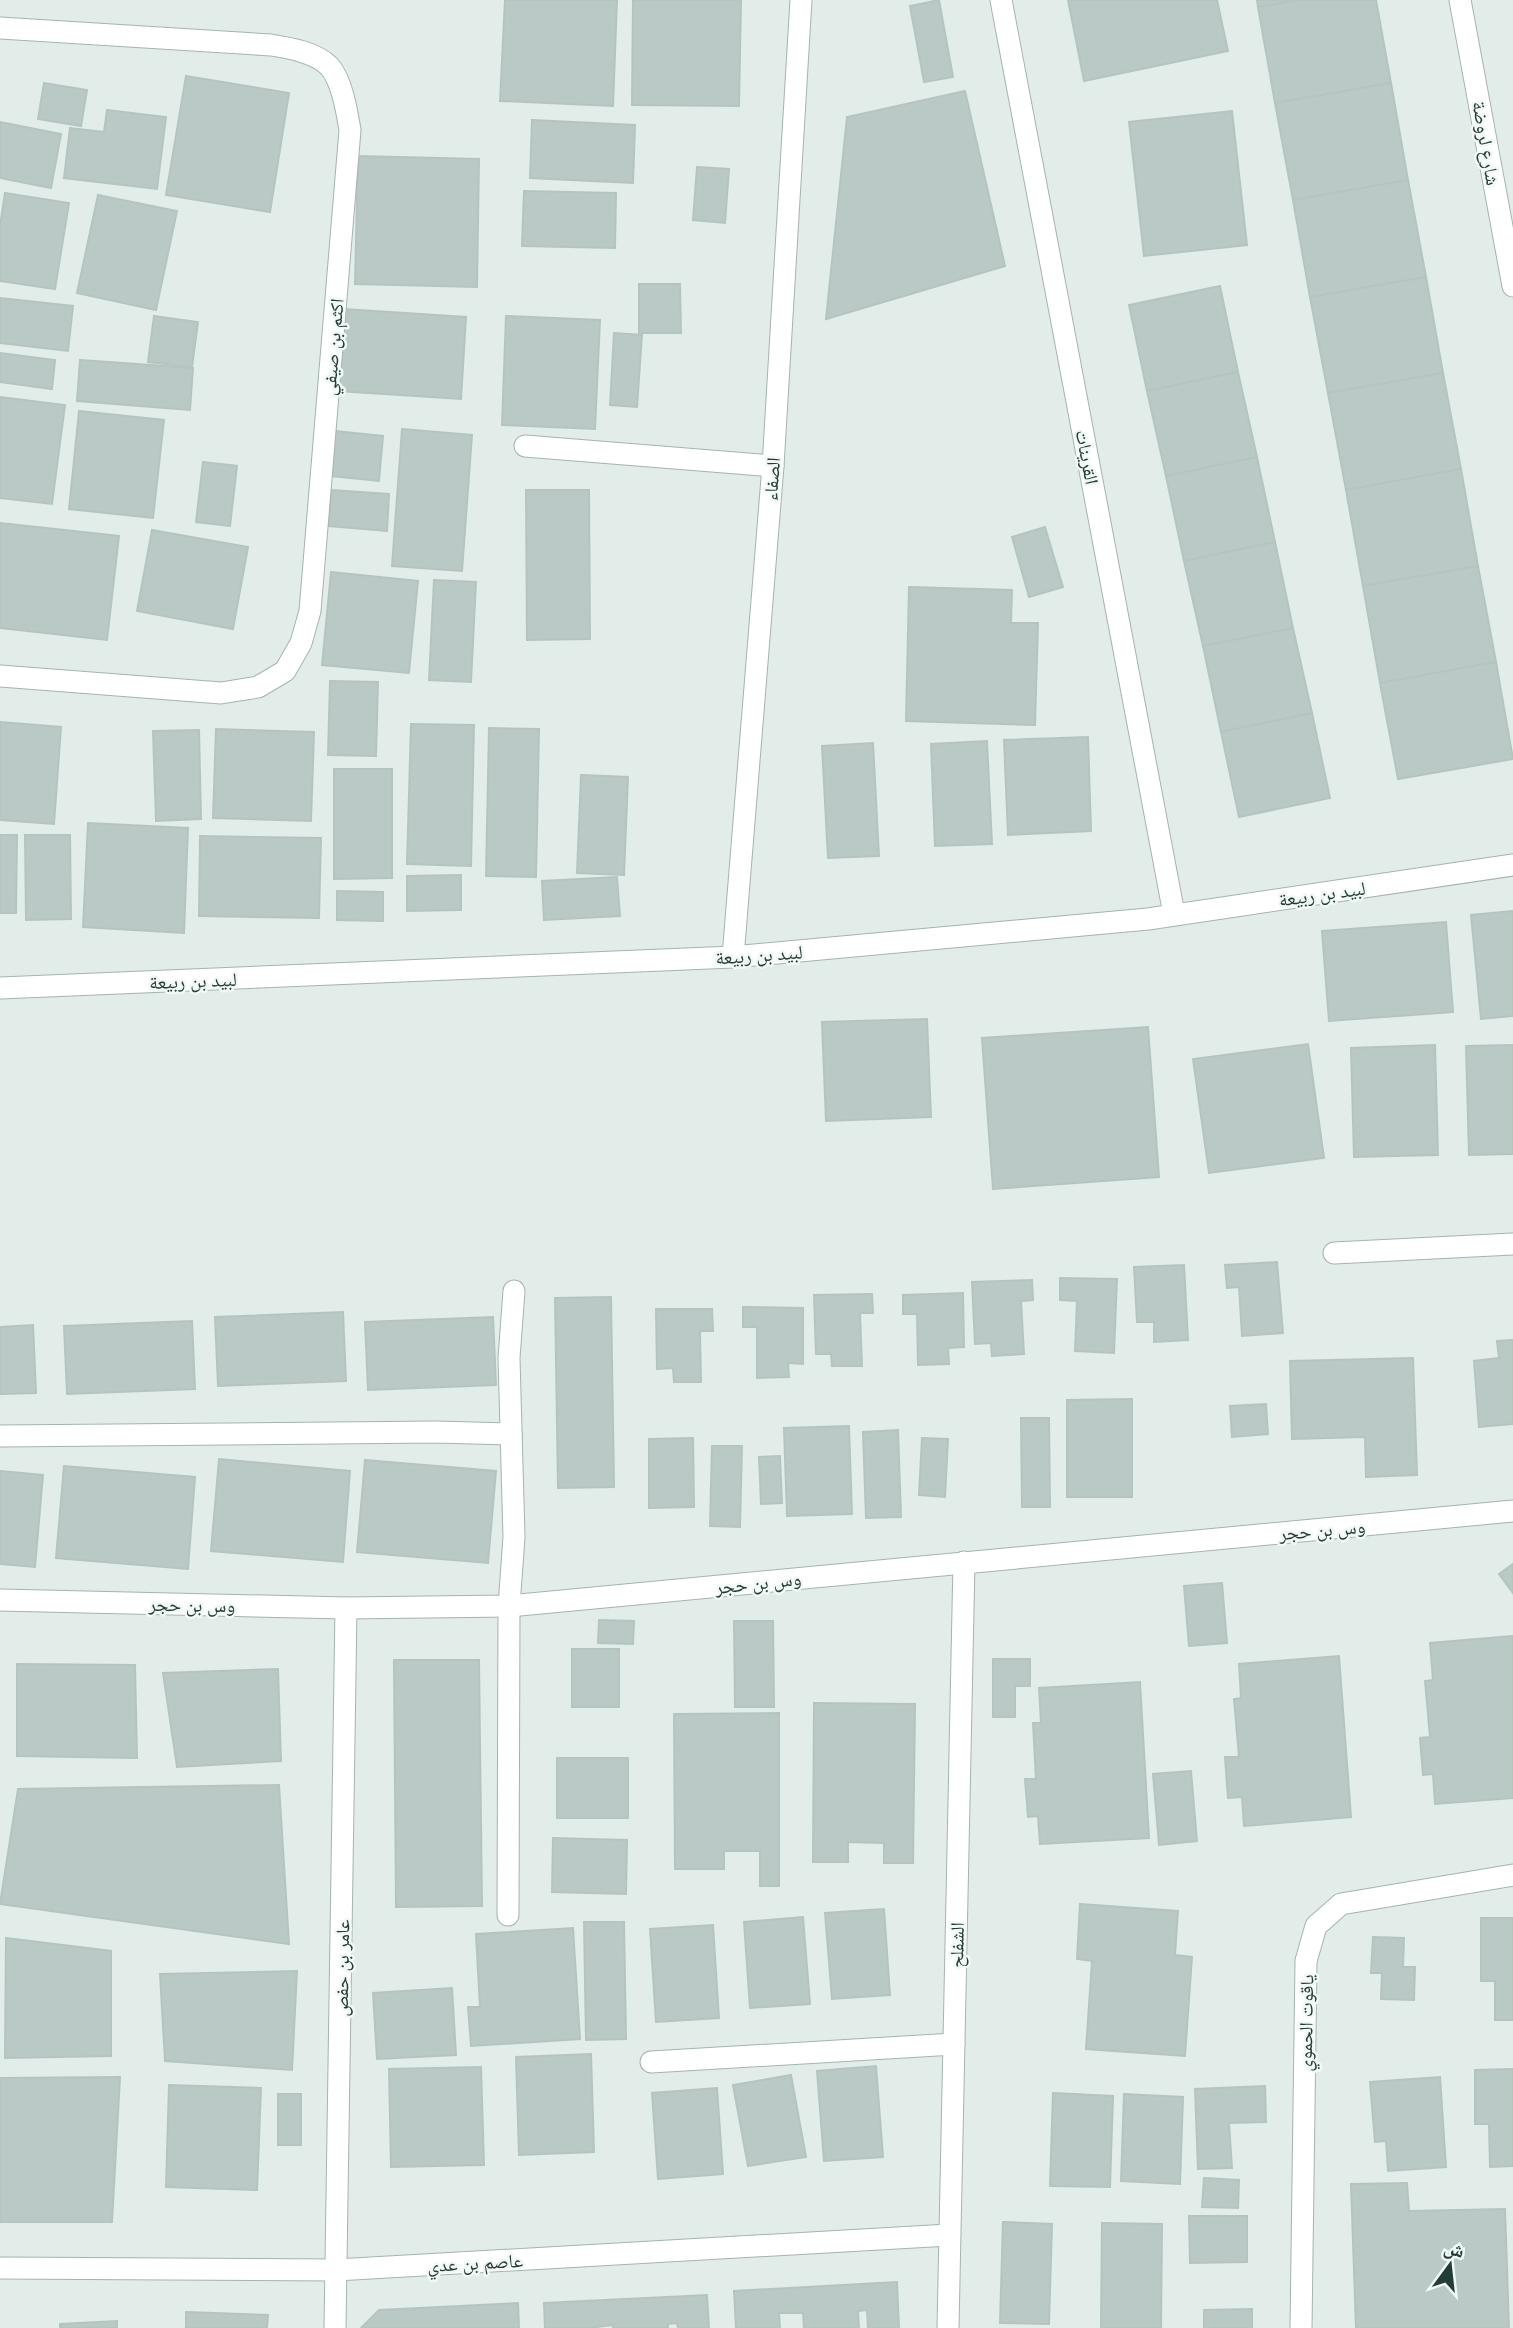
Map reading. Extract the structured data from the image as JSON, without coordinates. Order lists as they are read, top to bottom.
{
  "streets": {
    "street": [
      "شارع لروضة",
      "اكثم بن صيفي",
      "القرينات",
      "الصفاء",
      "لبيد بن ربيعة",
      "وس بن حجر",
      "الشفلح",
      "عامر بن حفص",
      "ياقوت الحموي",
      "عاصم بن عدي"
    ]
  },
  "crossings": [
    ["القرينات", "لبيد بن ربيعة"],
    ["الصفاء", "لبيد بن ربيعة"],
    ["وس بن حجر", "الشفلح"],
    ["وس بن حجر", "عامر بن حفص"],
    ["الشفلح", "عاصم بن عدي"],
    ["عامر بن حفص", "عاصم بن عدي"]
  ],
  "north": "top"
}
